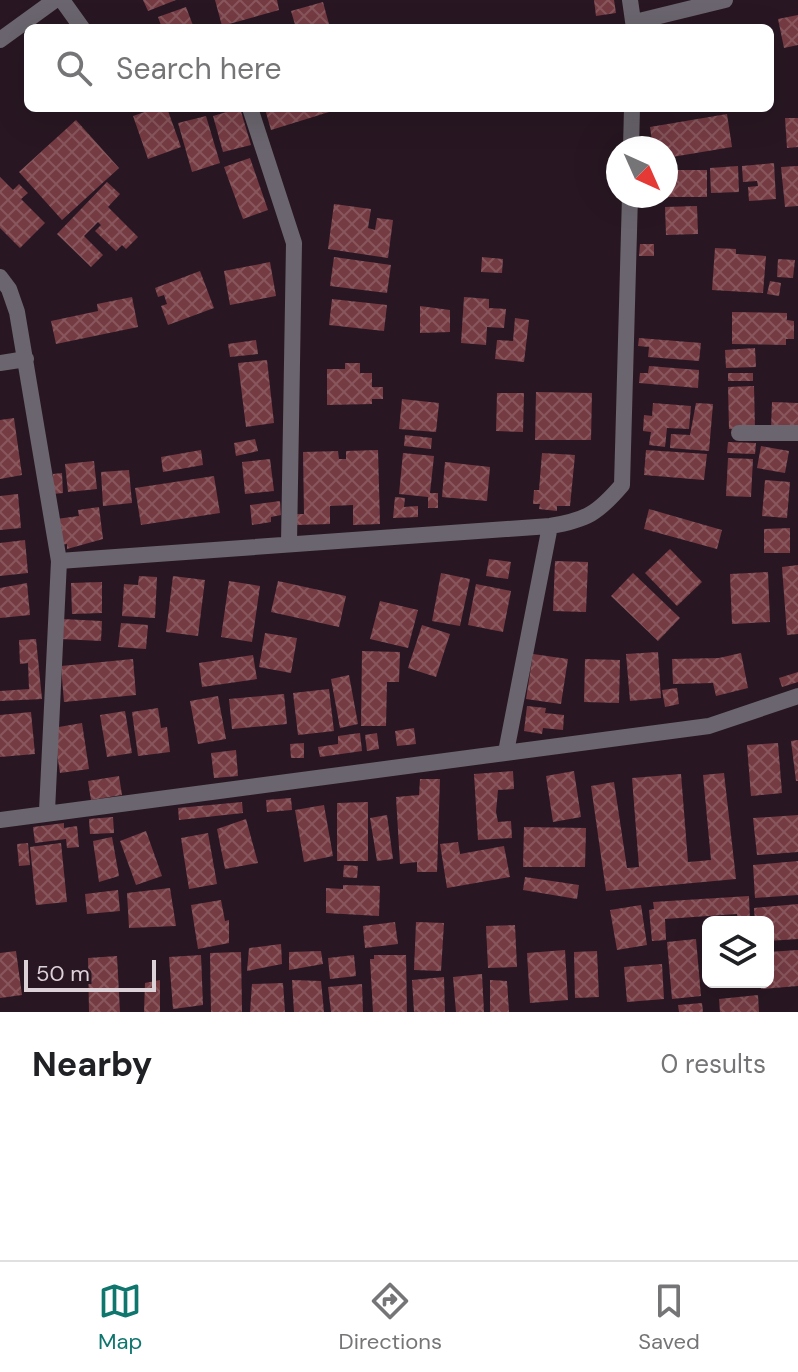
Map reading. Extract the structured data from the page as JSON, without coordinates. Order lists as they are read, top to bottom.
{
  "scale_bar": "50 m",
  "north": "bottom right",
  "page": {
    "search": "Search here",
    "scale": "50 m",
    "heading": ["Nearby", "0 results"],
    "nav": ["Map", "Directions", "Saved"]
  }
}
